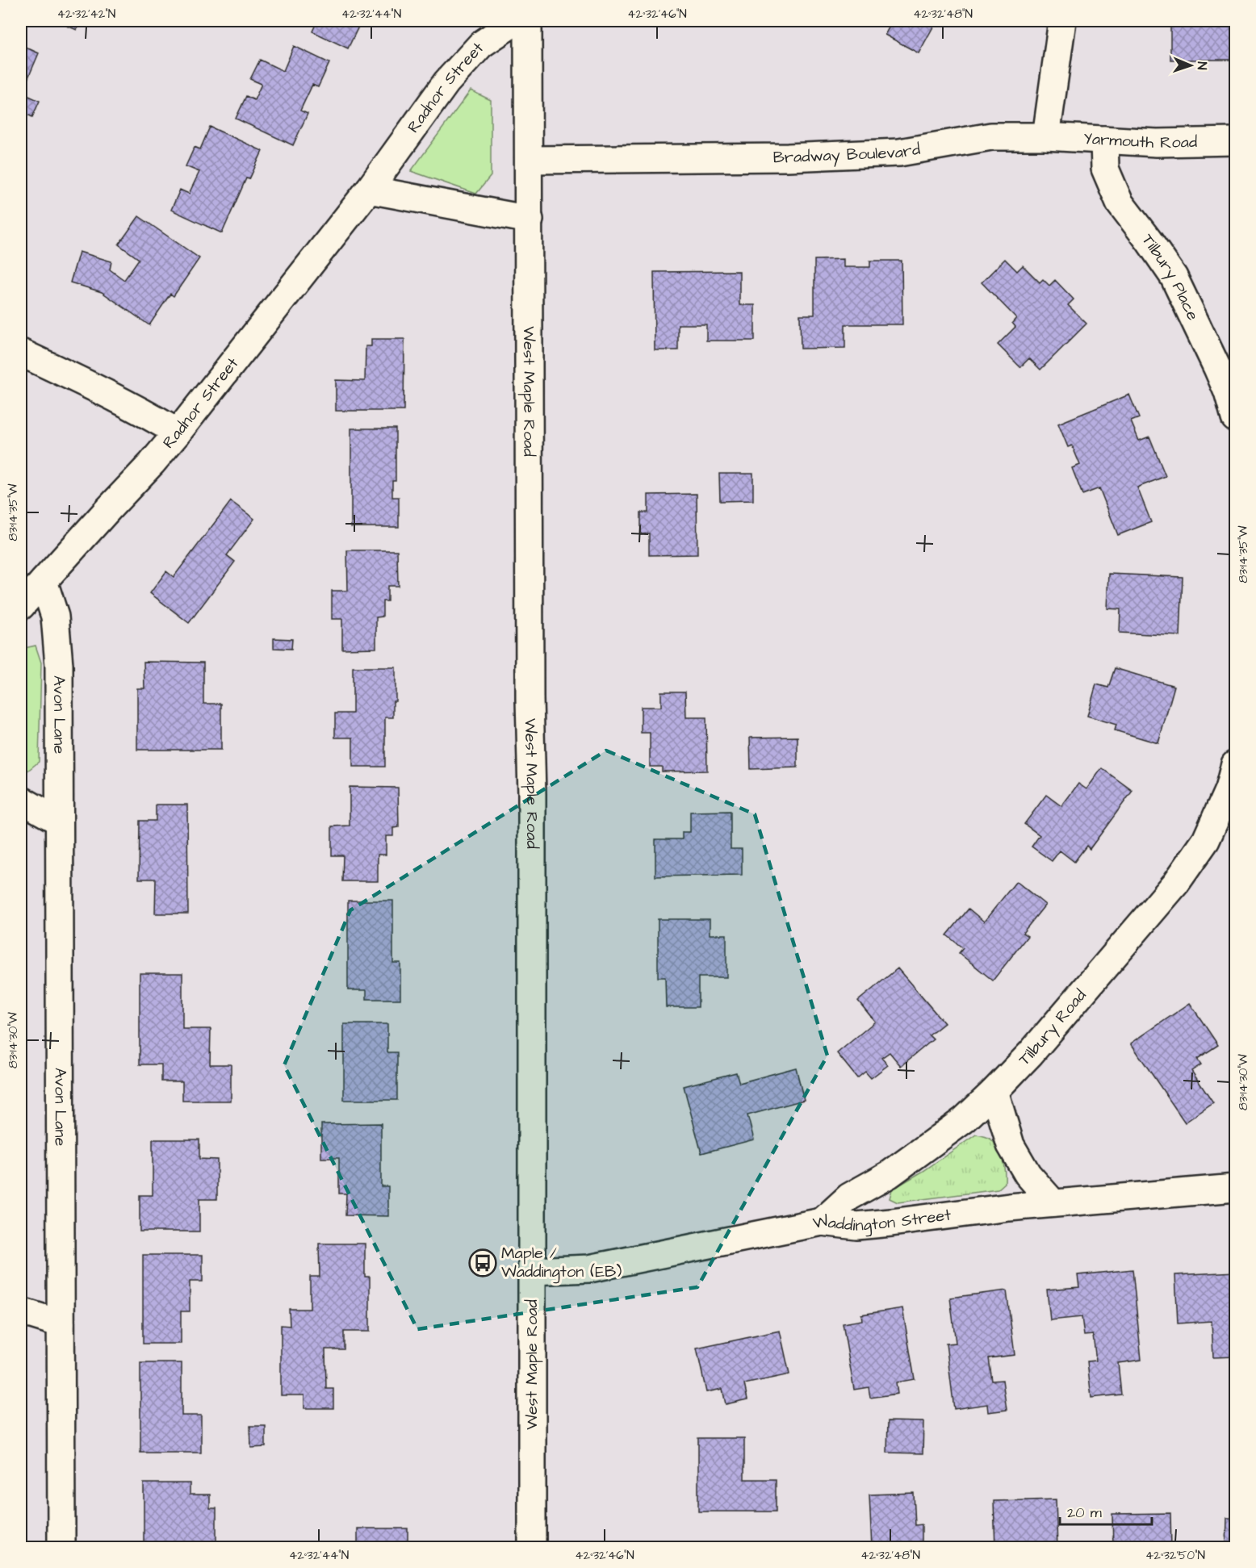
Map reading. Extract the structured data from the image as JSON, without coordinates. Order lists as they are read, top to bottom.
{
  "streets": {
    "street": [
      "Radnor Street",
      "Yarmouth Road",
      "Bradway Boulevard",
      "Tilbury Place",
      "West Maple Road",
      "Avon Lane",
      "Tilbury Road",
      "Waddington Street"
    ]
  },
  "crossings": [
    ["Radnor Street", "Avon Lane"],
    ["Yarmouth Road", "Bradway Boulevard"],
    ["Yarmouth Road", "Tilbury Place"],
    ["Bradway Boulevard", "West Maple Road"],
    ["West Maple Road", "Waddington Street"],
    ["Tilbury Road", "Waddington Street"]
  ],
  "places": {
    "bus stop": ["Maple / Waddington (EB)"]
  },
  "scale_bar": "20 m",
  "north": "right",
  "coordinates": [
    "42°32'42\"N",
    "42°32'44\"N",
    "42°32'46\"N",
    "42°32'48\"N",
    "83°14'35\"W",
    "83°14'30\"W",
    "42°32'50\"N"
  ]
}
